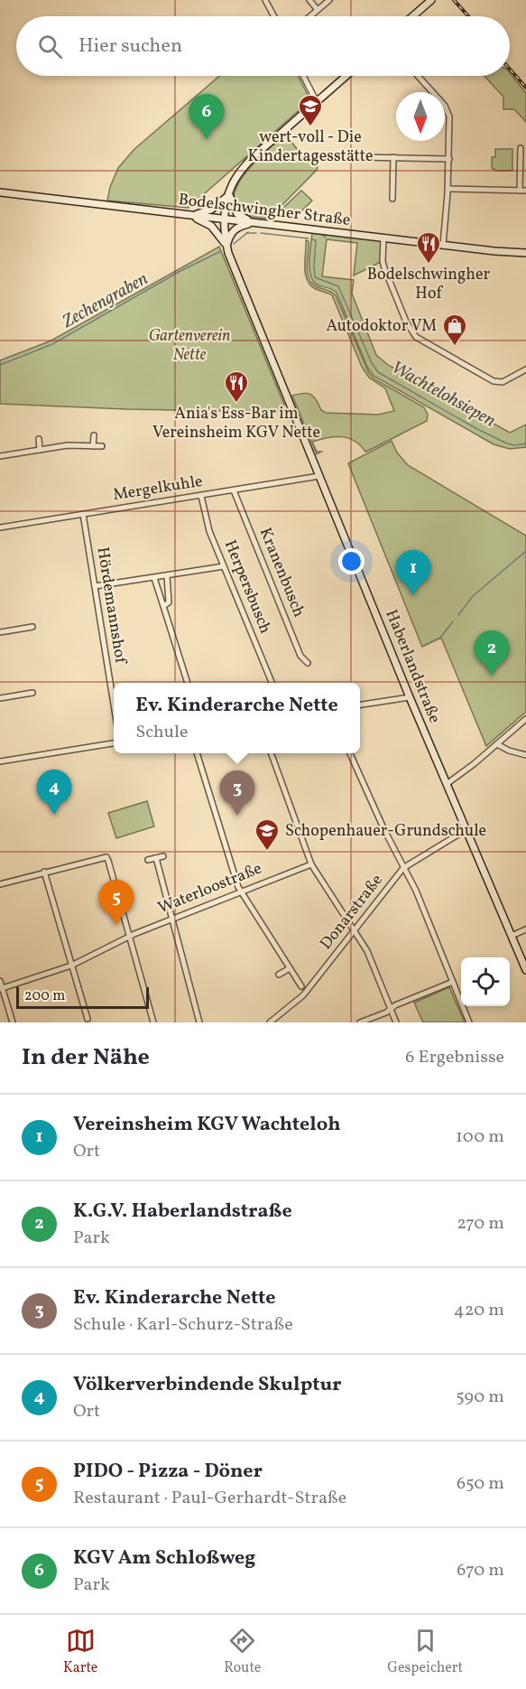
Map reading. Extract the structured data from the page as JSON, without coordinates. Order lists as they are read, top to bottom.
{
  "streets": {
    "street": [
      "Bodelschwingher Straße",
      "Mergelkuhle",
      "Kranenbusch",
      "Herpersbusch",
      "Hördemannshof",
      "Haberlandstraße",
      "Waterloostraße",
      "Donarstraße"
    ]
  },
  "crossings": [
    ["Bodelschwingher Straße", "Haberlandstraße"],
    ["Mergelkuhle", "Kranenbusch"],
    ["Mergelkuhle", "Herpersbusch"],
    ["Mergelkuhle", "Hördemannshof"],
    ["Mergelkuhle", "Haberlandstraße"],
    ["Haberlandstraße", "Donarstraße"]
  ],
  "water": ["Zechengraben", "Wachtelohsiepen"],
  "parks": ["Gartenverein Nette"],
  "places": {
    "school or university": ["wert-voll - Die Kindertagesstätte", "Schopenhauer-Grundschule"],
    "restaurant": ["Bodelschwingher Hof", "Ania's Ess-Bar im Vereinsheim KGV Nette"],
    "shop": ["Autodoktor VM"]
  },
  "scale_bar": "200 m",
  "north": "bottom",
  "page": {
    "search": "Hier suchen",
    "pins": [
      "6",
      "1",
      "2",
      "4",
      "3",
      "5"
    ],
    "popup": ["Ev. Kinderarche Nette", "Schule"],
    "scale": "200 m",
    "heading": ["In der Nähe", "6 Ergebnisse"],
    "list": [
      {
        "mark": "1",
        "name": "Vereinsheim KGV Wachteloh",
        "note": "Ort",
        "value": "100 m"
      },
      {
        "mark": "2",
        "name": "K.G.V. Haberlandstraße",
        "note": "Park",
        "value": "270 m"
      },
      {
        "mark": "3",
        "name": "Ev. Kinderarche Nette",
        "note": "Schule · Karl-Schurz-Straße",
        "value": "420 m"
      },
      {
        "mark": "4",
        "name": "Völkerverbindende Skulptur",
        "note": "Ort",
        "value": "590 m"
      },
      {
        "mark": "5",
        "name": "PIDO - Pizza - Döner",
        "note": "Restaurant · Paul-Gerhardt-Straße",
        "value": "650 m"
      },
      {
        "mark": "6",
        "name": "KGV Am Schloßweg",
        "note": "Park",
        "value": "670 m"
      }
    ],
    "nav": ["Karte", "Route", "Gespeichert"]
  }
}
